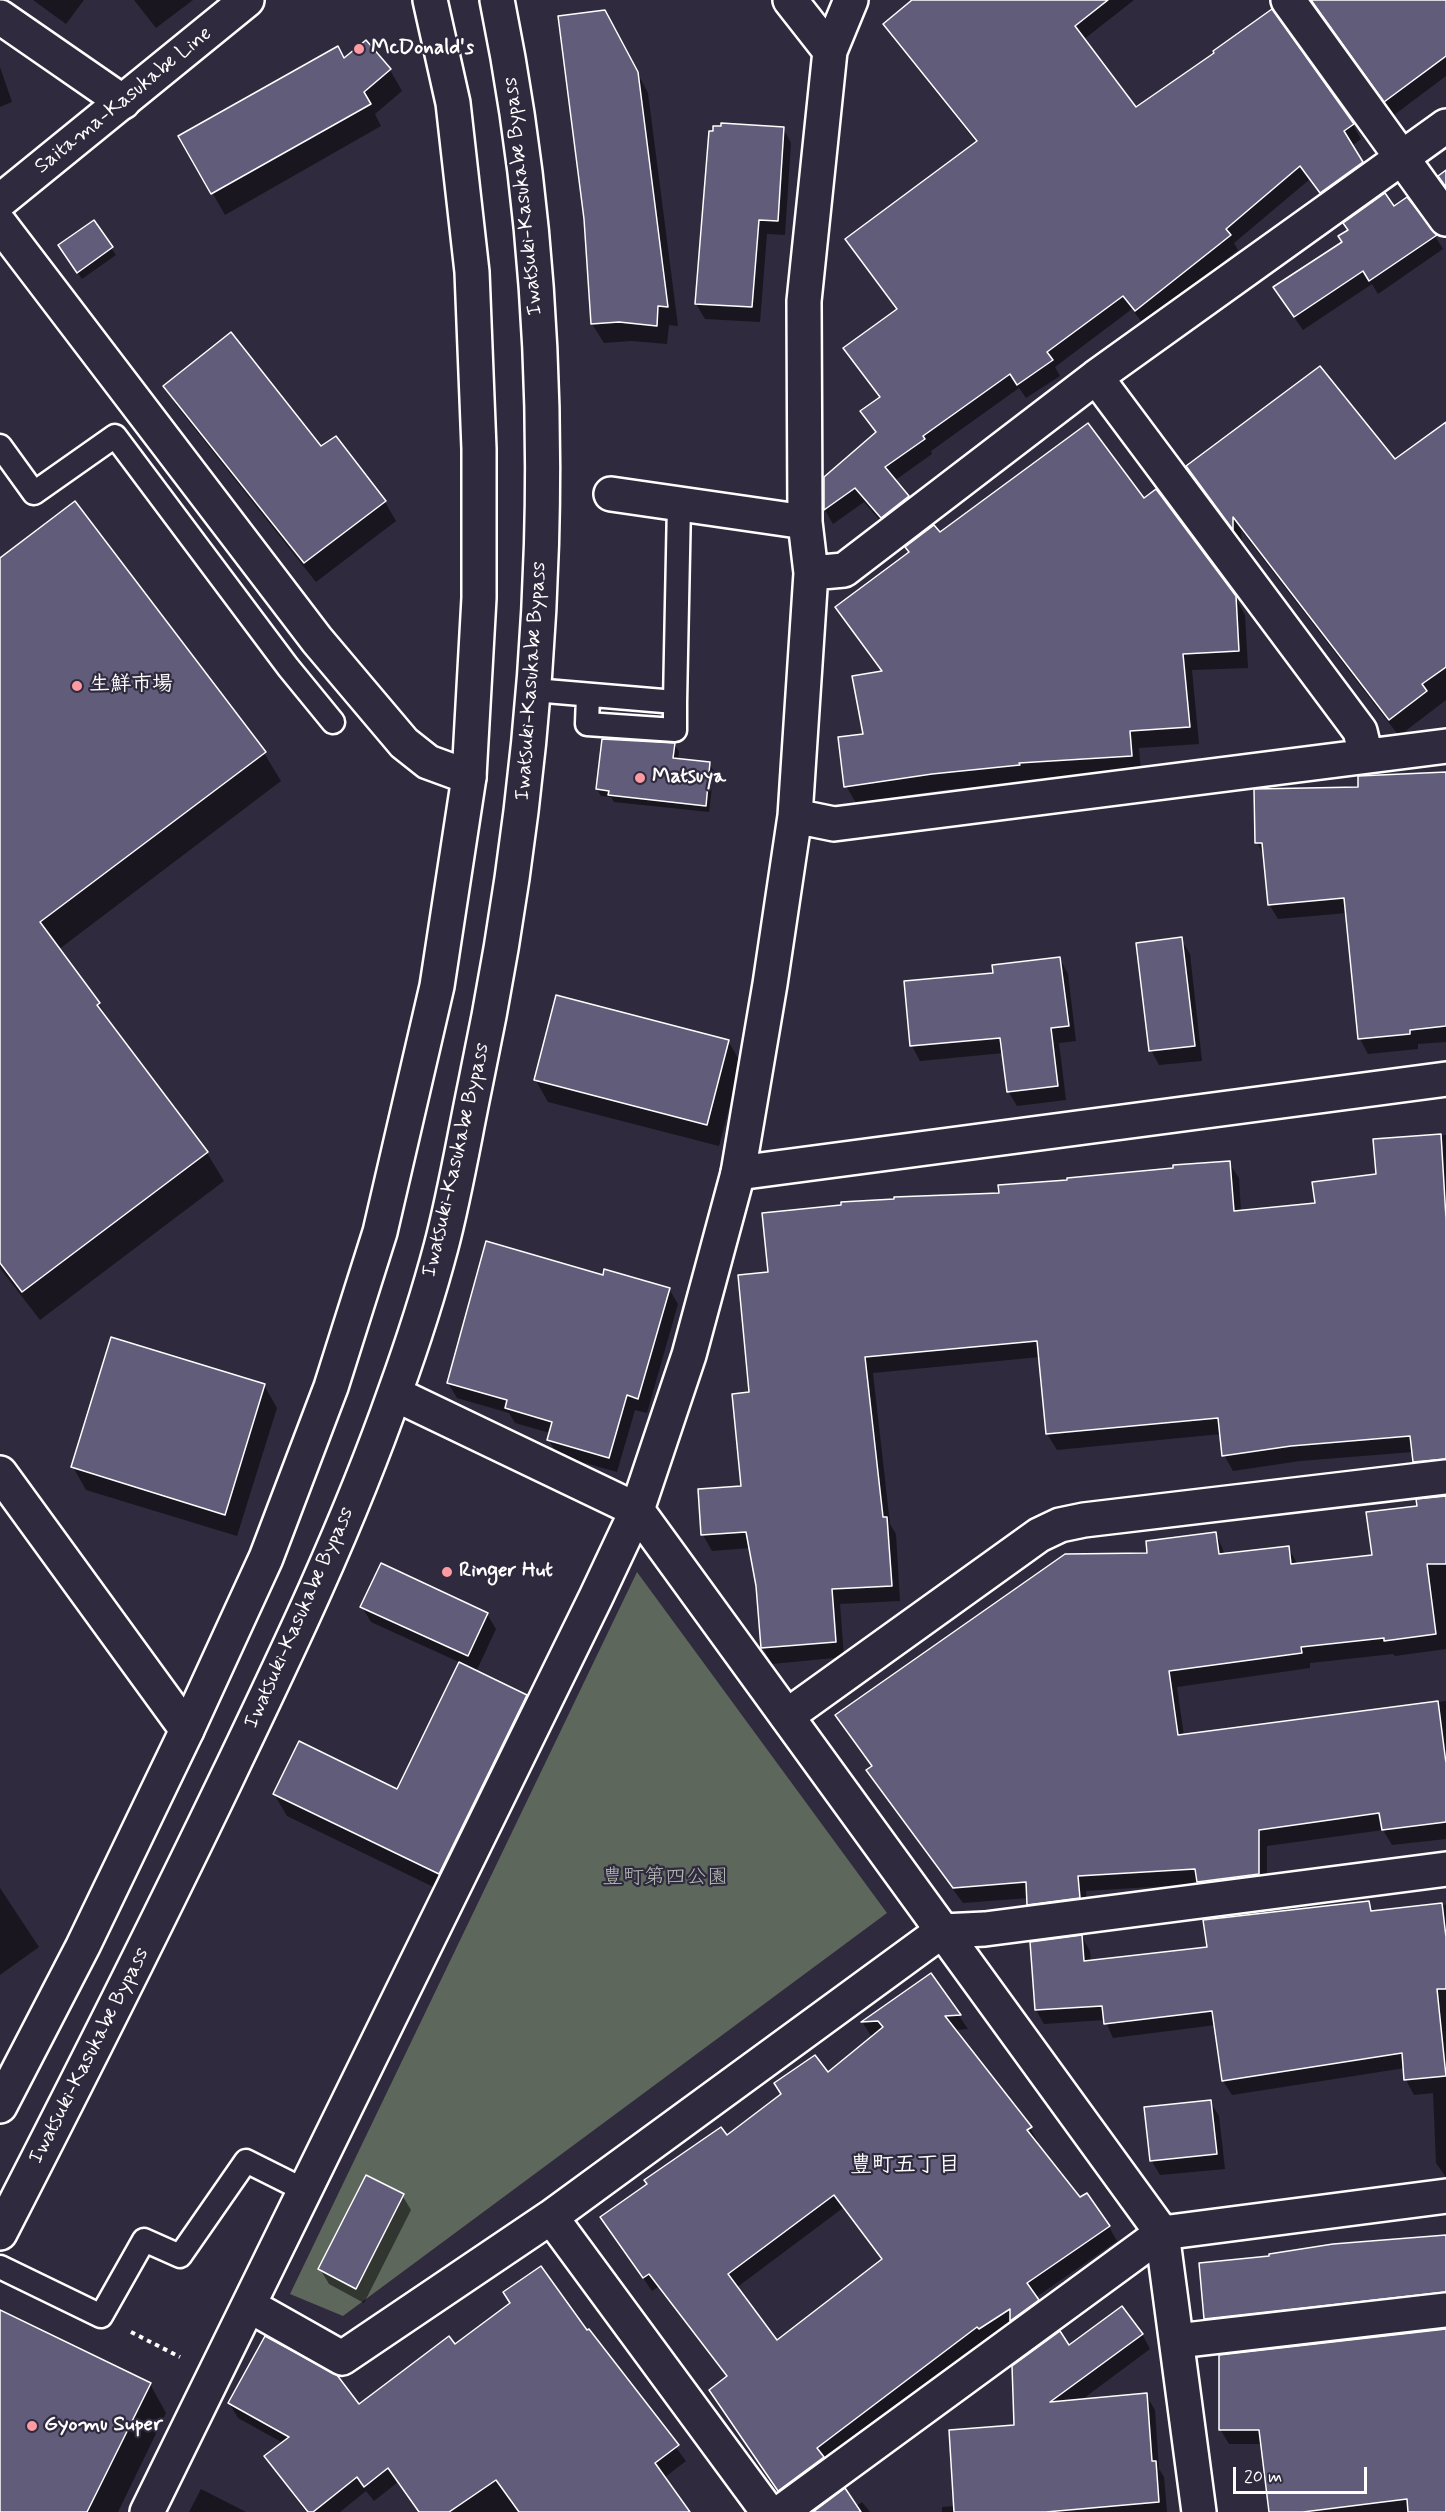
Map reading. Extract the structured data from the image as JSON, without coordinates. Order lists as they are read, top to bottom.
{
  "streets": {
    "main road": ["Saitama-Kasukabe Line", "Iwatsuki-Kasukabe Bypass"]
  },
  "districts": ["豊町五丁目"],
  "parks": ["豊町第四公園"],
  "places": [
    "McDonald's",
    "生鮮市場",
    "Matsuya",
    "Ringer Hut",
    "Gyomu Super"
  ],
  "scale_bar": "20 m"
}
